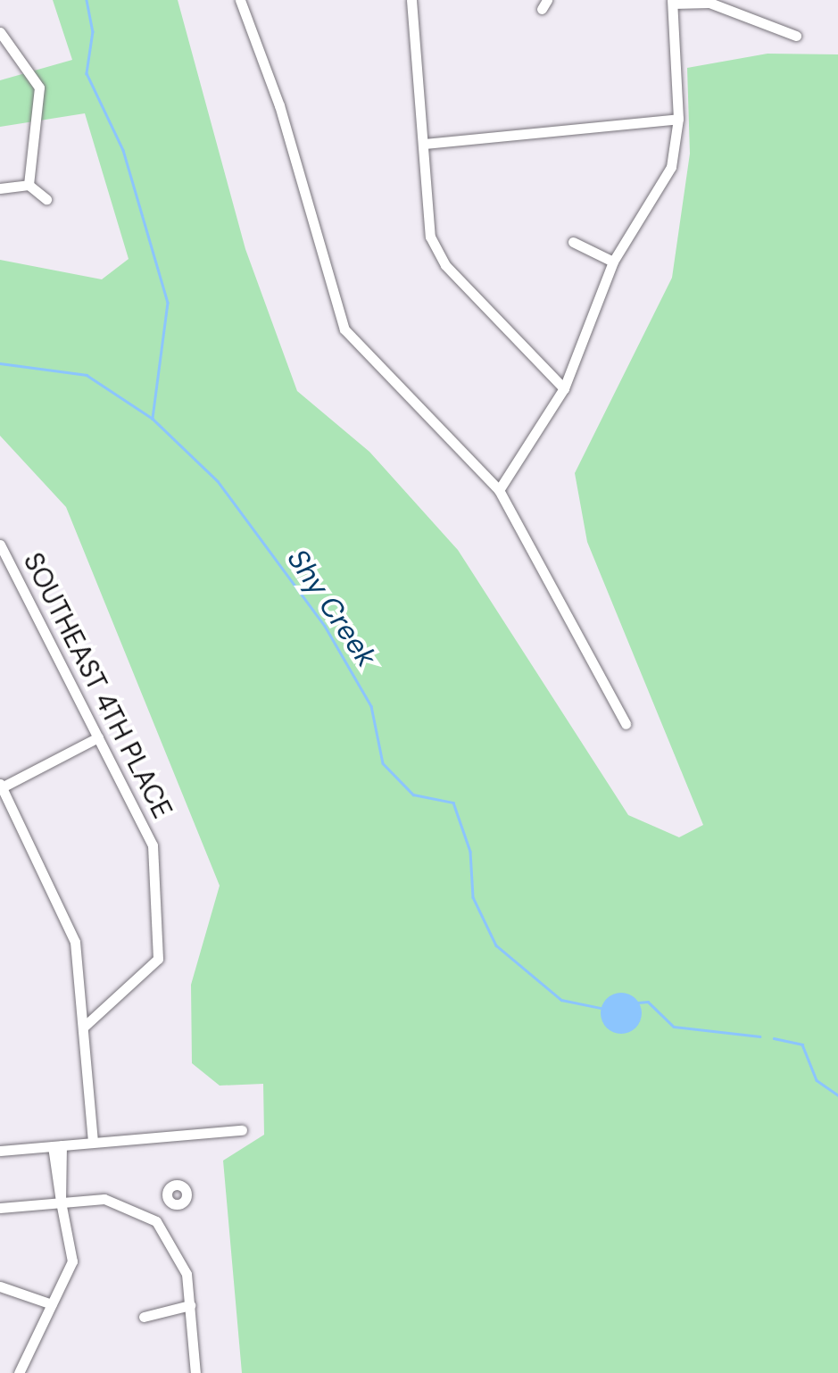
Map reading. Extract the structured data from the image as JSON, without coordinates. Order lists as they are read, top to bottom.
{
  "streets": {
    "street": ["SOUTHEAST 4TH PLACE"]
  },
  "water": ["Shy Creek"]
}
